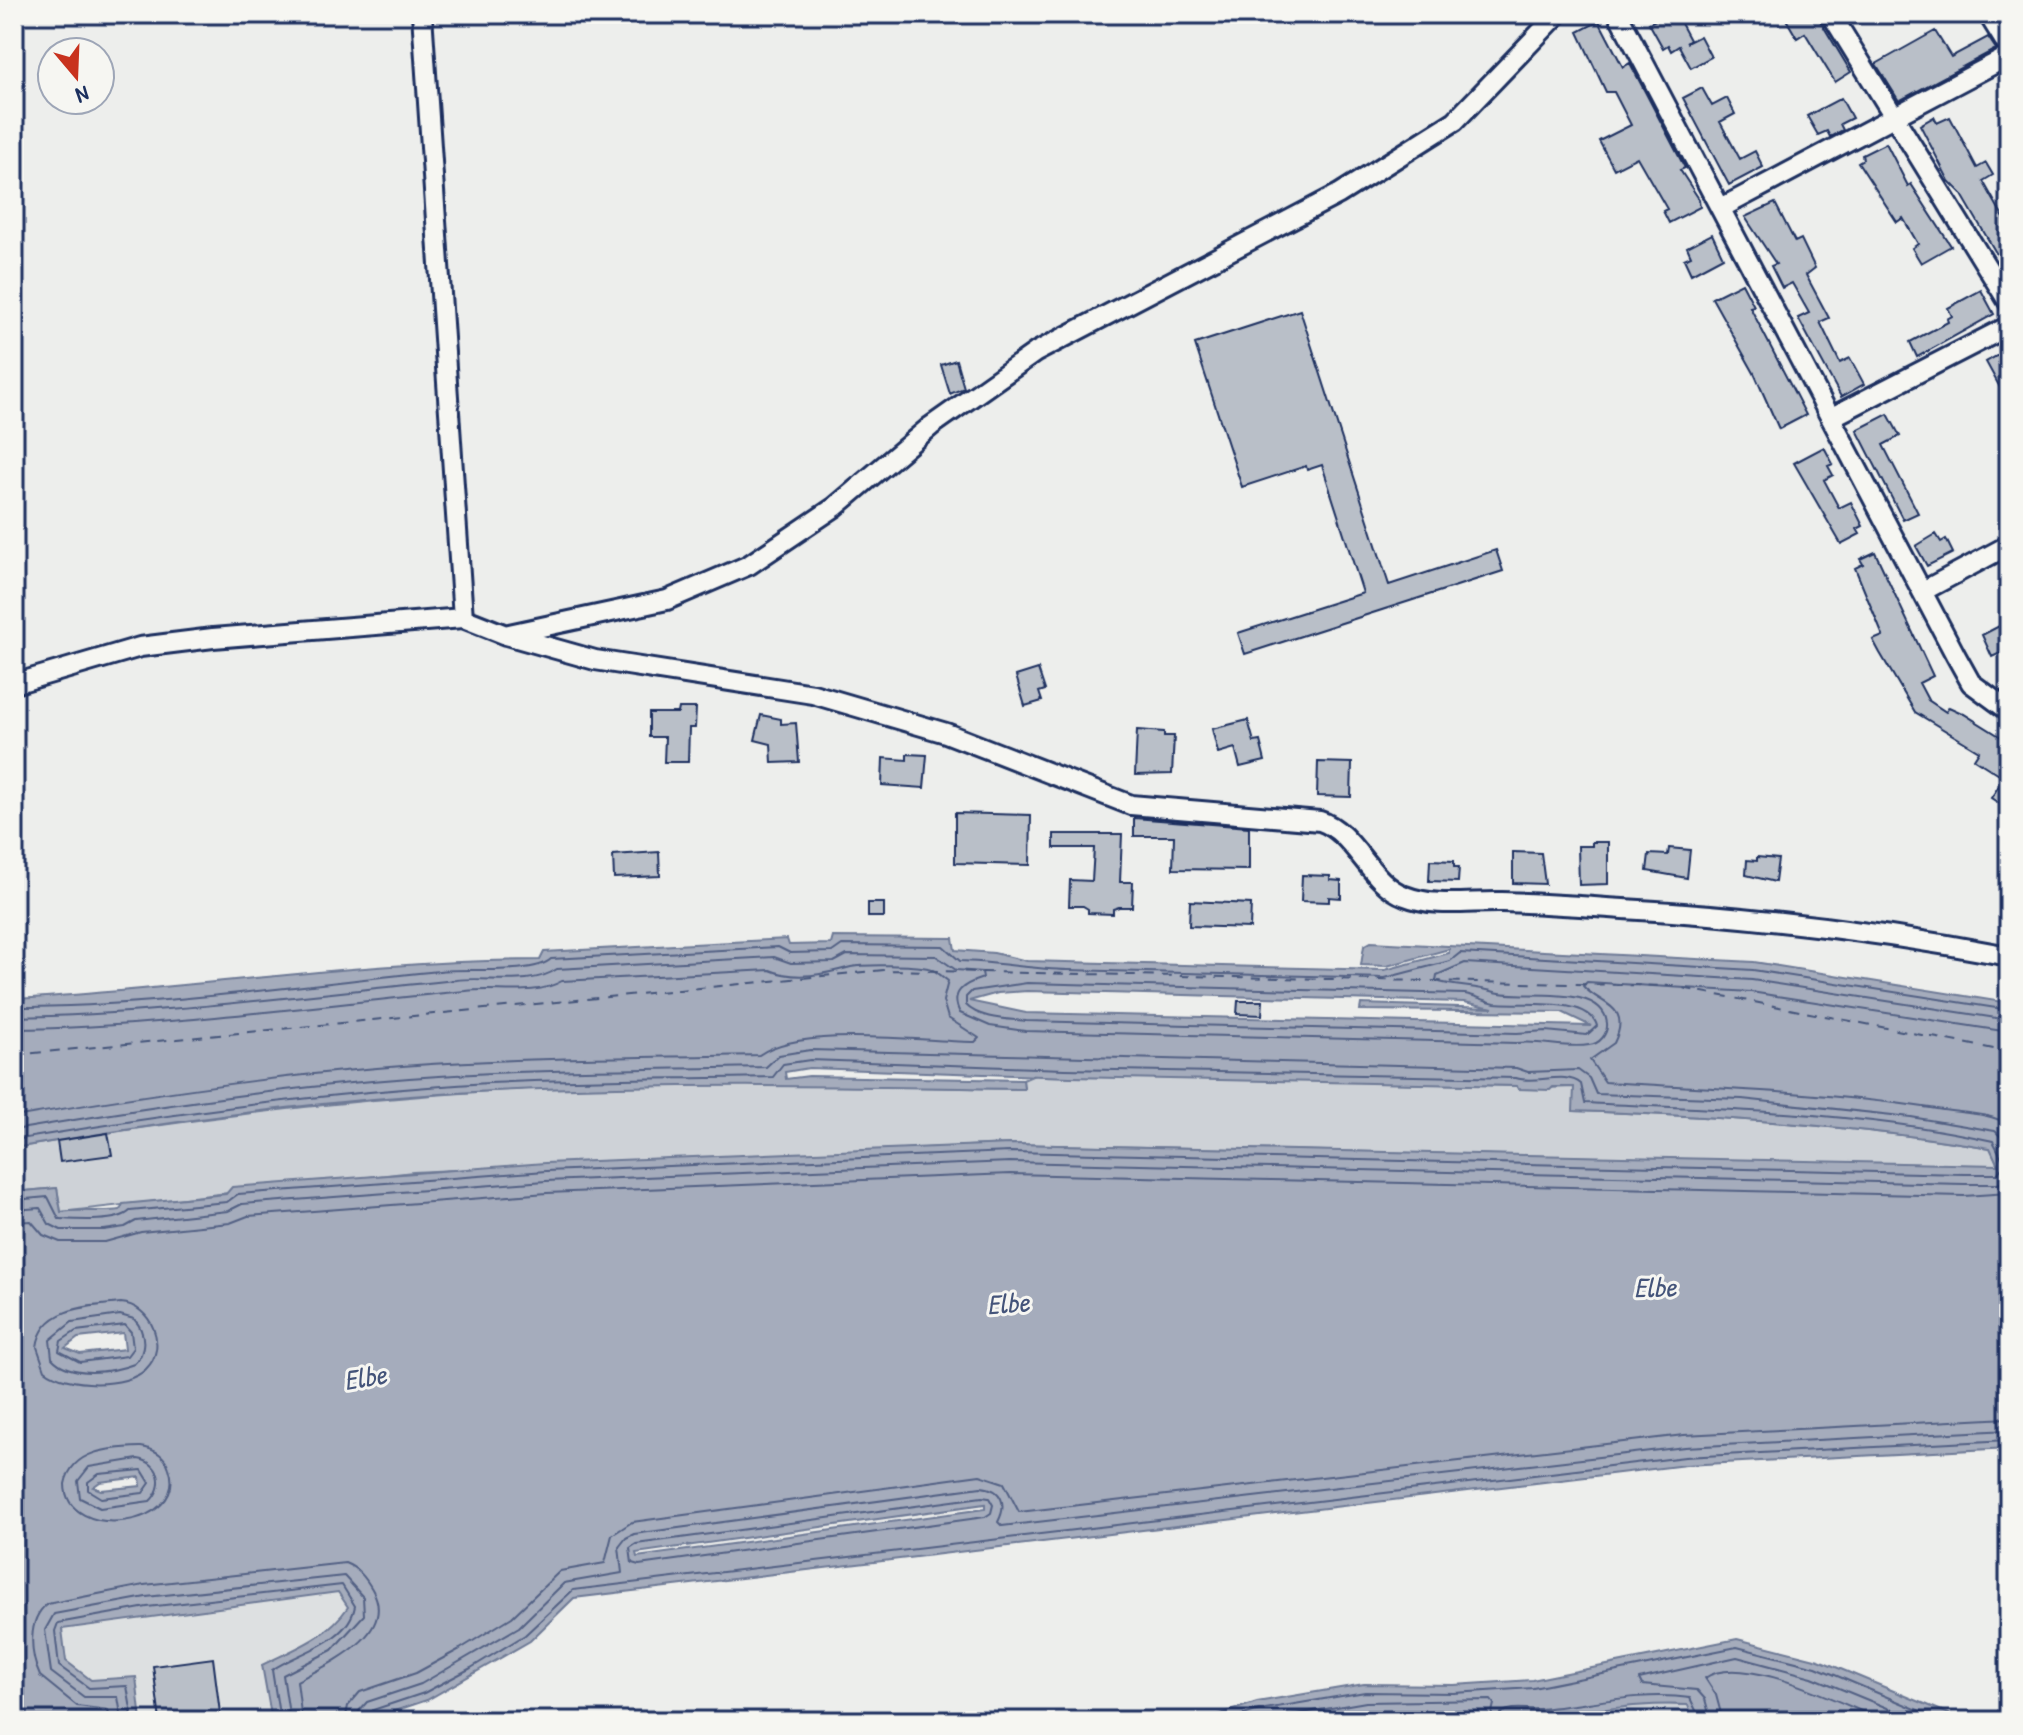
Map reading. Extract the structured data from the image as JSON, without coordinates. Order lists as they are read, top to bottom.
{
  "water": ["Elbe"],
  "north": "bottom"
}
